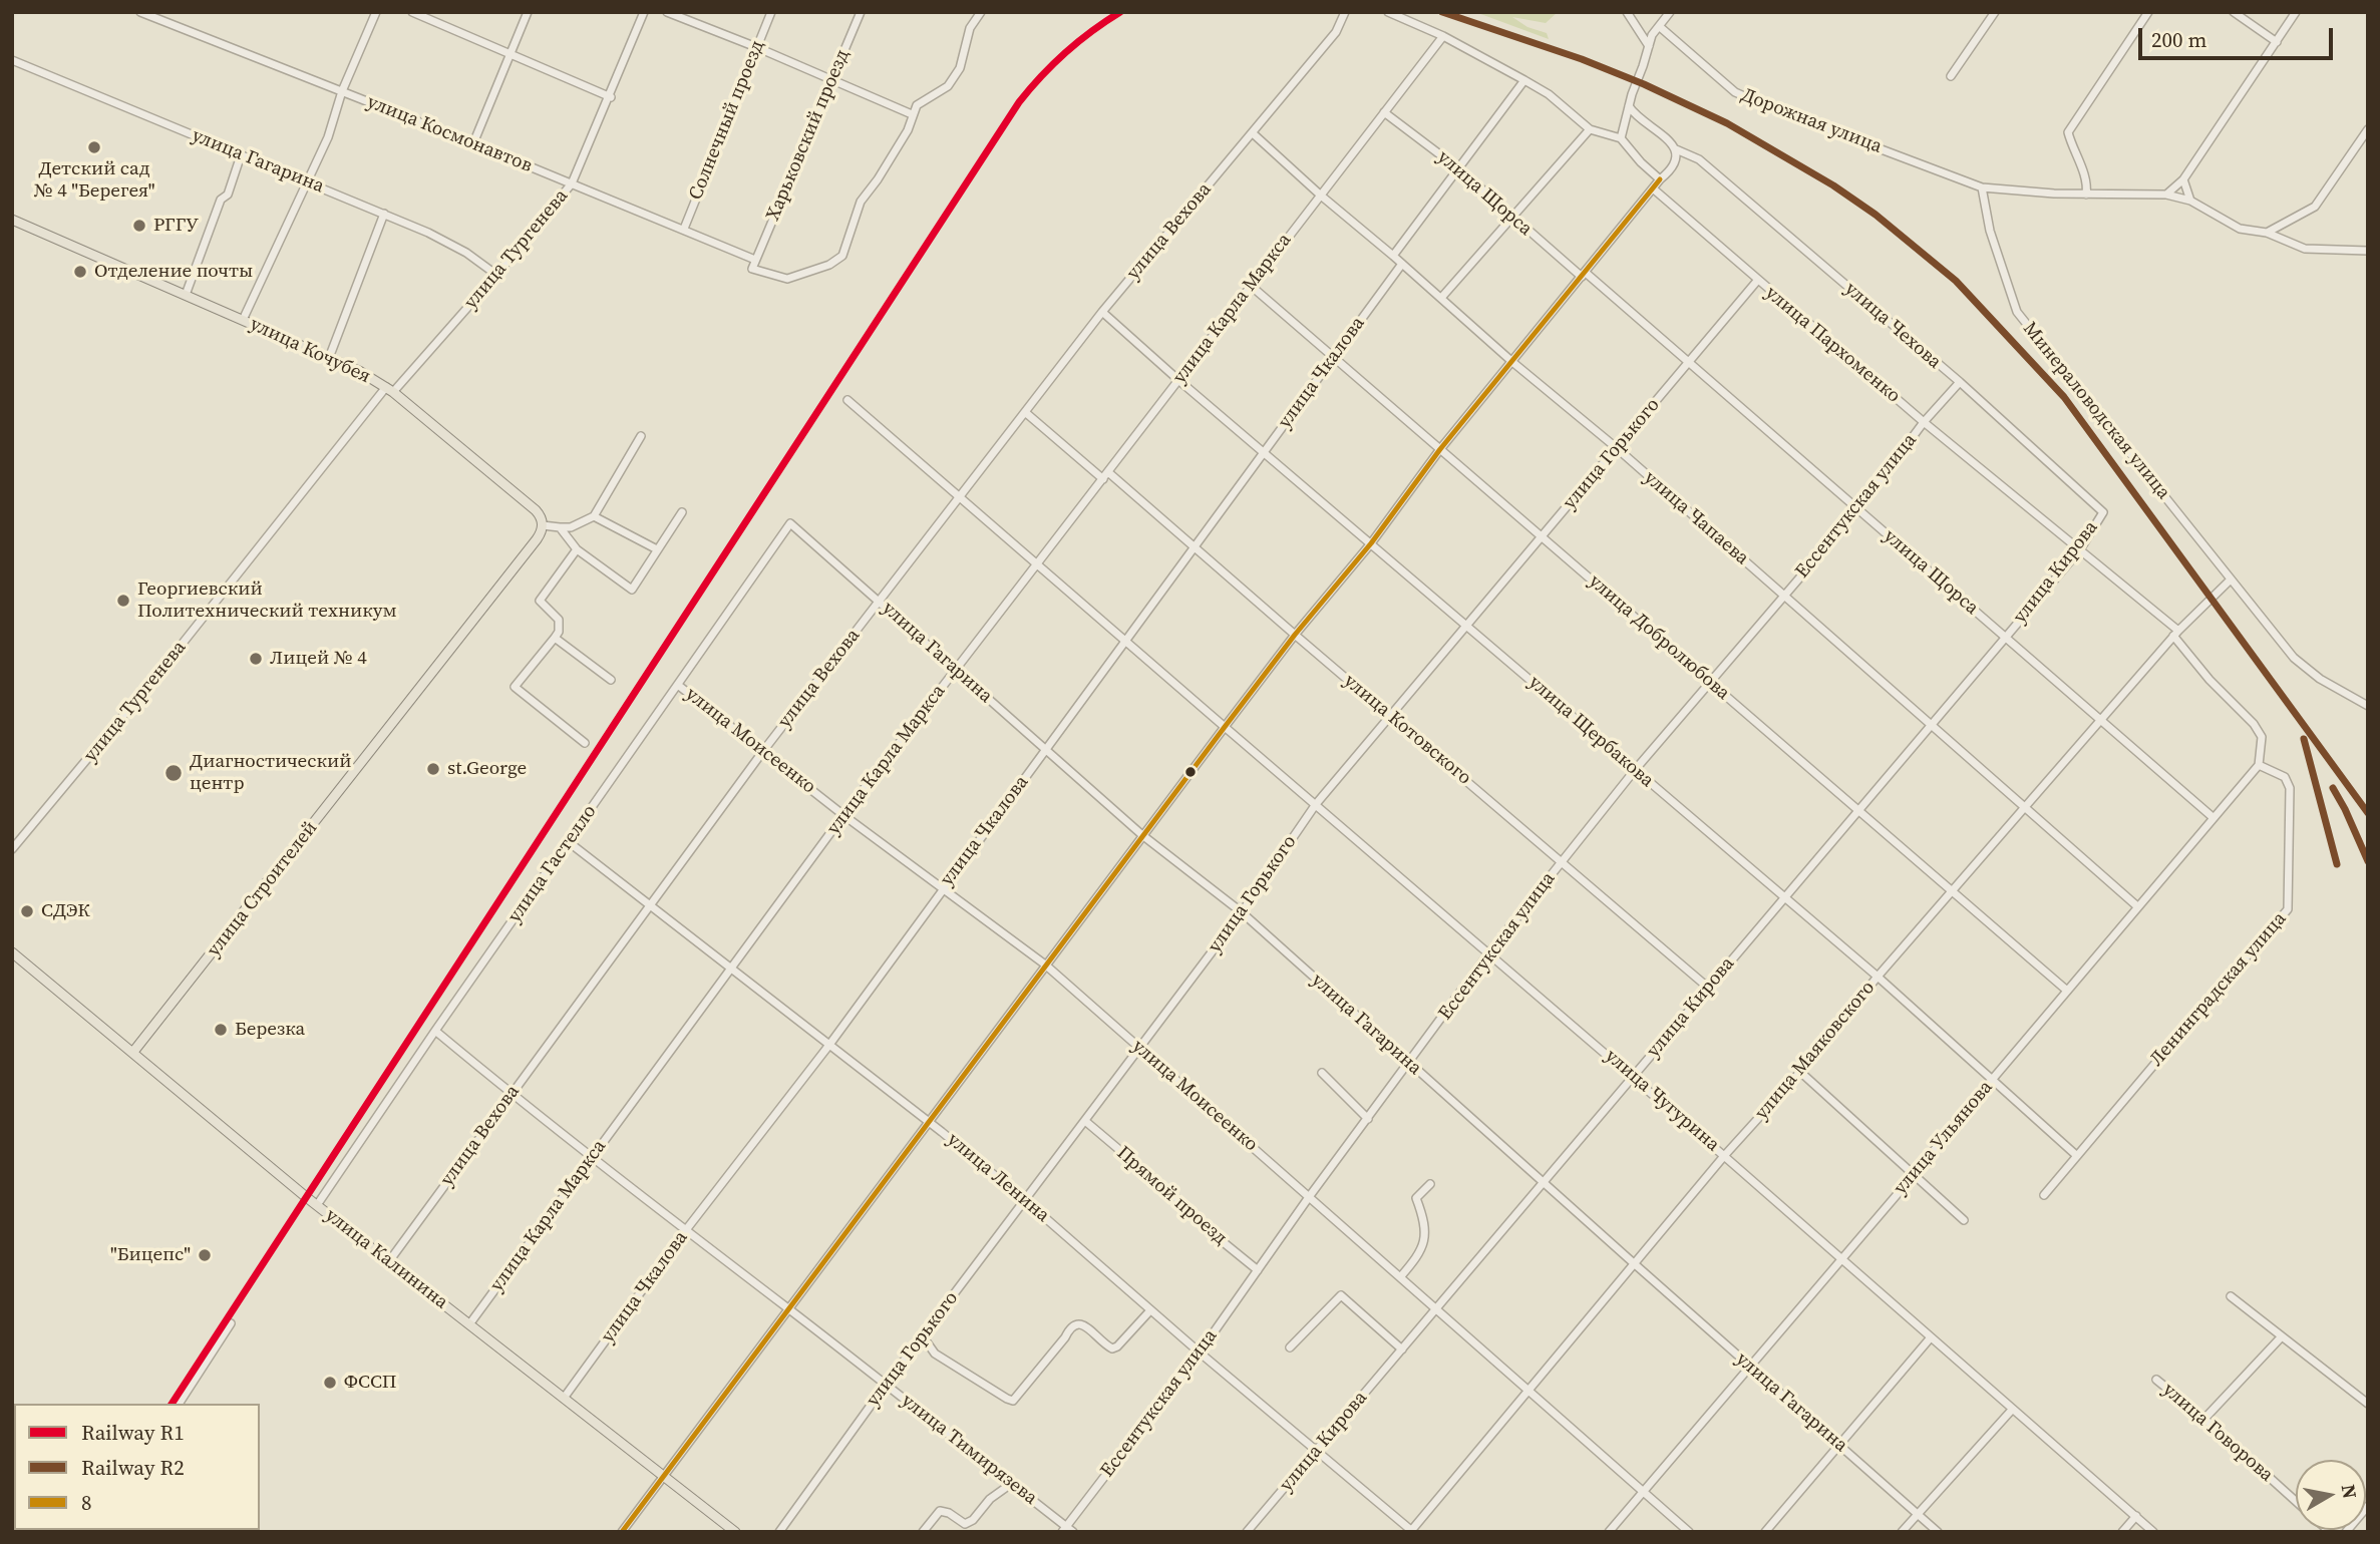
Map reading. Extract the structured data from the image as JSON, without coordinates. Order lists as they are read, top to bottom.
{
  "streets": {
    "main road": ["улица Кочубея", "улица Строителей", "улица Калинина"],
    "street": [
      "Солнечный проезд",
      "Дорожная улица",
      "улица Космонавтов",
      "Харьковский проезд",
      "улица Гагарина",
      "улица Щорса",
      "улица Вехова",
      "улица Тургенева",
      "улица Карла Маркса",
      "улица Чехова",
      "улица Пархоменко",
      "улица Чкалова",
      "Минераловодская улица",
      "улица Горького",
      "Ессентукская улица",
      "улица Чапаева",
      "улица Кирова",
      "улица Добролюбова",
      "улица Котовского",
      "улица Щербакова",
      "улица Моисеенко",
      "улица Гастелло",
      "Ленинградская улица",
      "улица Маяковского",
      "улица Чугурина",
      "улица Ульянова",
      "улица Ленина",
      "Прямой проезд",
      "улица Говорова",
      "улица Тимирязева"
    ]
  },
  "crossings": [
    ["Солнечный проезд", "улица Космонавтов"],
    ["Дорожная улица", "Минераловодская улица"],
    ["улица Космонавтов", "Харьковский проезд"],
    ["улица Космонавтов", "улица Тургенева"],
    ["улица Гагарина", "улица Вехова"],
    ["улица Гагарина", "улица Тургенева"],
    ["улица Гагарина", "улица Карла Маркса"],
    ["улица Гагарина", "улица Чкалова"],
    ["улица Гагарина", "улица Горького"],
    ["улица Гагарина", "Ессентукская улица"],
    ["улица Гагарина", "улица Кирова"],
    ["улица Гагарина", "улица Гастелло"],
    ["улица Гагарина", "улица Маяковского"],
    ["улица Гагарина", "улица Ульянова"],
    ["улица Щорса", "улица Карла Маркса"],
    ["улица Щорса", "улица Горького"],
    ["улица Щорса", "Ессентукская улица"],
    ["улица Щорса", "улица Кирова"],
    ["улица Щорса", "улица Маяковского"],
    ["улица Щорса", "улица Ульянова"],
    ["улица Вехова", "улица Чапаева"],
    ["улица Вехова", "улица Котовского"],
    ["улица Вехова", "улица Щербакова"],
    ["улица Вехова", "улица Моисеенко"],
    ["улица Вехова", "улица Чугурина"],
    ["улица Вехова", "улица Ленина"],
    ["улица Вехова", "улица Калинина"],
    ["улица Вехова", "улица Тимирязева"],
    ["улица Тургенева", "улица Кочубея"],
    ["улица Карла Маркса", "улица Чапаева"],
    ["улица Карла Маркса", "улица Добролюбова"],
    ["улица Карла Маркса", "улица Котовского"],
    ["улица Карла Маркса", "улица Щербакова"],
    ["улица Карла Маркса", "улица Моисеенко"],
    ["улица Карла Маркса", "улица Чугурина"],
    ["улица Карла Маркса", "улица Ленина"],
    ["улица Карла Маркса", "улица Калинина"],
    ["улица Карла Маркса", "улица Тимирязева"],
    ["улица Чехова", "Ессентукская улица"],
    ["улица Чехова", "улица Кирова"],
    ["улица Пархоменко", "улица Горького"],
    ["улица Пархоменко", "Ессентукская улица"],
    ["улица Пархоменко", "улица Кирова"],
    ["улица Пархоменко", "Ленинградская улица"],
    ["улица Пархоменко", "улица Маяковского"],
    ["улица Пархоменко", "улица Ульянова"],
    ["улица Кочубея", "улица Строителей"],
    ["улица Чкалова", "улица Чапаева"],
    ["улица Чкалова", "улица Добролюбова"],
    ["улица Чкалова", "улица Котовского"],
    ["улица Чкалова", "улица Щербакова"],
    ["улица Чкалова", "улица Моисеенко"],
    ["улица Чкалова", "улица Чугурина"],
    ["улица Чкалова", "улица Ленина"],
    ["улица Чкалова", "улица Калинина"],
    ["улица Чкалова", "улица Тимирязева"],
    ["Минераловодская улица", "улица Маяковского"],
    ["улица Горького", "улица Чапаева"],
    ["улица Горького", "улица Добролюбова"],
    ["улица Горького", "улица Котовского"],
    ["улица Горького", "улица Щербакова"],
    ["улица Горького", "улица Моисеенко"],
    ["улица Горького", "улица Чугурина"],
    ["улица Горького", "улица Ленина"],
    ["улица Горького", "Прямой проезд"],
    ["улица Горького", "улица Тимирязева"],
    ["Ессентукская улица", "улица Чапаева"],
    ["Ессентукская улица", "улица Добролюбова"],
    ["Ессентукская улица", "улица Котовского"],
    ["Ессентукская улица", "улица Щербакова"],
    ["Ессентукская улица", "улица Моисеенко"],
    ["Ессентукская улица", "улица Чугурина"],
    ["Ессентукская улица", "улица Ленина"],
    ["Ессентукская улица", "Прямой проезд"],
    ["Ессентукская улица", "улица Тимирязева"],
    ["улица Чапаева", "улица Кирова"],
    ["улица Чапаева", "улица Маяковского"],
    ["улица Чапаева", "улица Ульянова"],
    ["улица Кирова", "улица Добролюбова"],
    ["улица Кирова", "улица Котовского"],
    ["улица Кирова", "улица Щербакова"],
    ["улица Кирова", "улица Моисеенко"],
    ["улица Кирова", "улица Чугурина"],
    ["улица Кирова", "улица Ленина"],
    ["улица Добролюбова", "улица Маяковского"],
    ["улица Добролюбова", "улица Ульянова"],
    ["улица Щербакова", "Ленинградская улица"],
    ["улица Щербакова", "улица Маяковского"],
    ["улица Щербакова", "улица Ульянова"],
    ["улица Моисеенко", "улица Гастелло"],
    ["улица Моисеенко", "улица Маяковского"],
    ["улица Моисеенко", "улица Ульянова"],
    ["улица Гастелло", "улица Ленина"],
    ["улица Гастелло", "улица Калинина"],
    ["улица Гастелло", "улица Тимирязева"],
    ["улица Строителей", "улица Калинина"],
    ["Ленинградская улица", "улица Ульянова"],
    ["улица Маяковского", "улица Чугурина"],
    ["улица Маяковского", "улица Ленина"],
    ["улица Чугурина", "улица Ульянова"]
  ],
  "places": [
    "Детский сад № 4 \"Берегея\"",
    "РГГУ",
    "Отделение почты",
    "Георгиевский Политехнический техникум",
    "Лицей № 4",
    "st.George",
    "Диагностический центр",
    "СДЭК",
    "Березка",
    "\"Бицепс\"",
    "ФССП"
  ],
  "lines": ["rail line R1", "rail line R2", "transit line 8"],
  "legend": ["Railway R1", "Railway R2", "8"],
  "scale_bar": "200 m",
  "north": "right"
}
